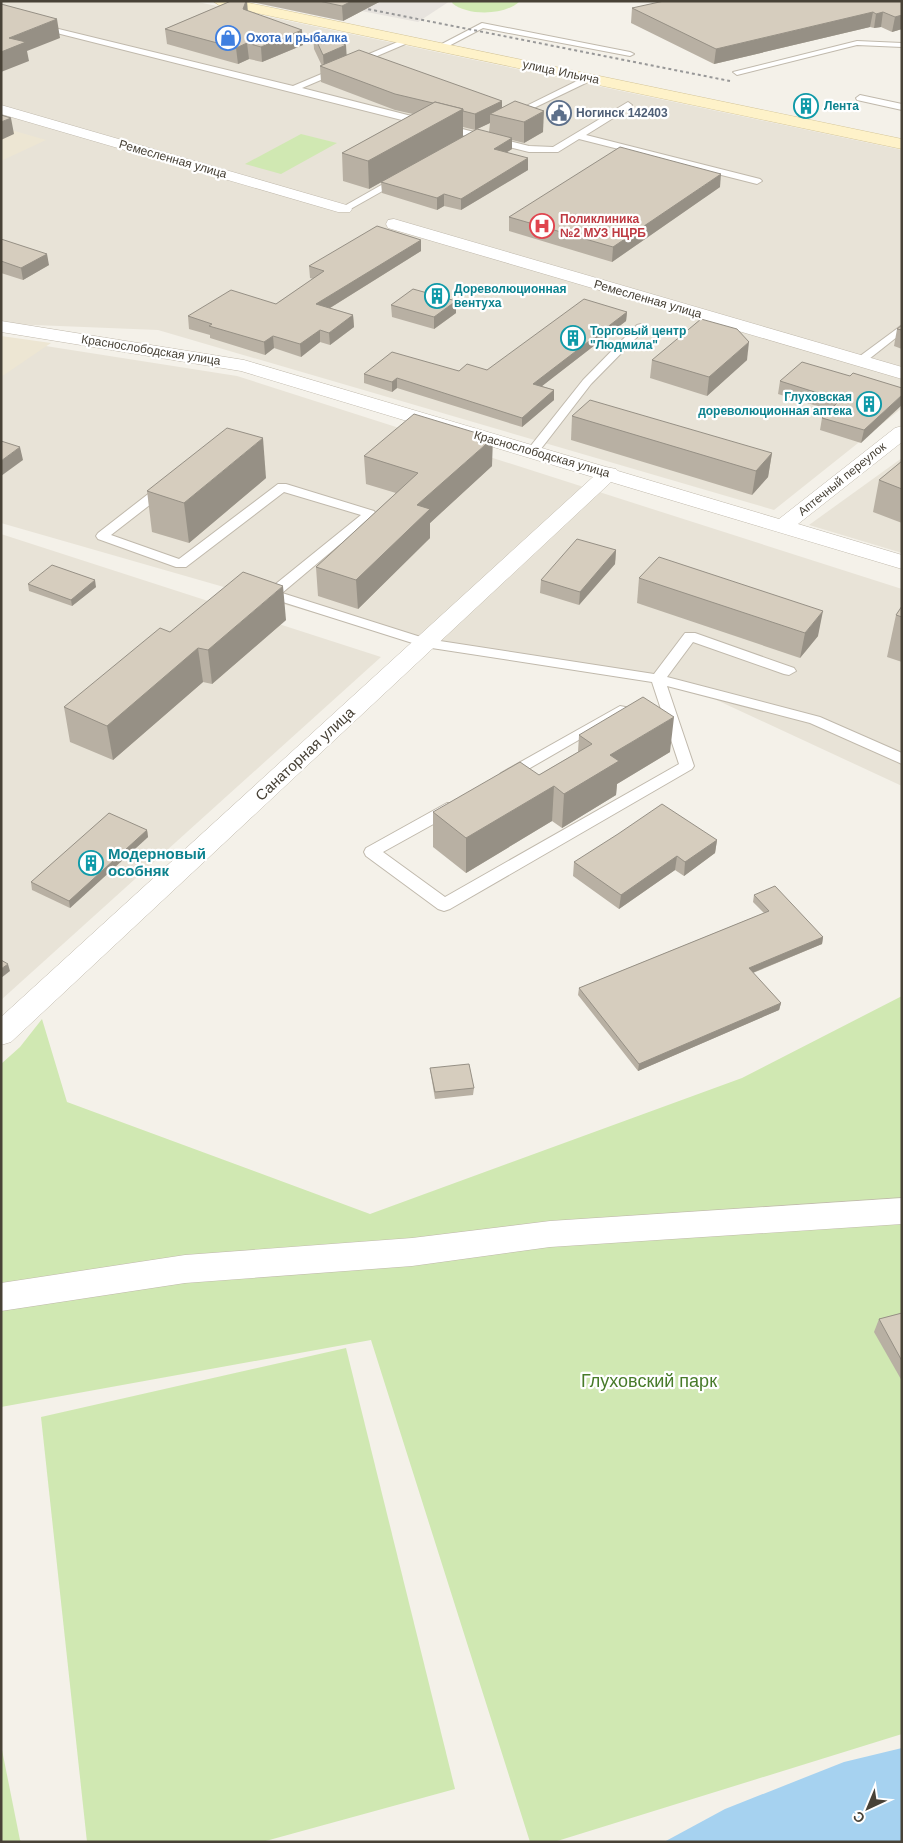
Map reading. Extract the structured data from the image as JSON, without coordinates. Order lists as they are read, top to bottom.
{
  "streets": {
    "main road": ["улица Ильича"],
    "street": [
      "Ремесленная улица",
      "Краснослободская улица",
      "Аптечный переулок",
      "Санаторная улица"
    ]
  },
  "crossings": [
    ["Краснослободская улица", "Аптечный переулок"],
    ["Краснослободская улица", "Санаторная улица"]
  ],
  "parks": ["Глуховский парк"],
  "places": {
    "shop": ["Охота и рыбалка"],
    "building": [
      "Лента",
      "Дореволюционная вентуха",
      "Торговый центр \"Людмила\"",
      "Глуховская дореволюционная аптека",
      "Модерновый особняк"
    ],
    "public building": ["Ногинск 142403"],
    "hospital": ["Поликлиника №2 МУЗ НЦРБ"]
  },
  "north": "bottom left"
}
